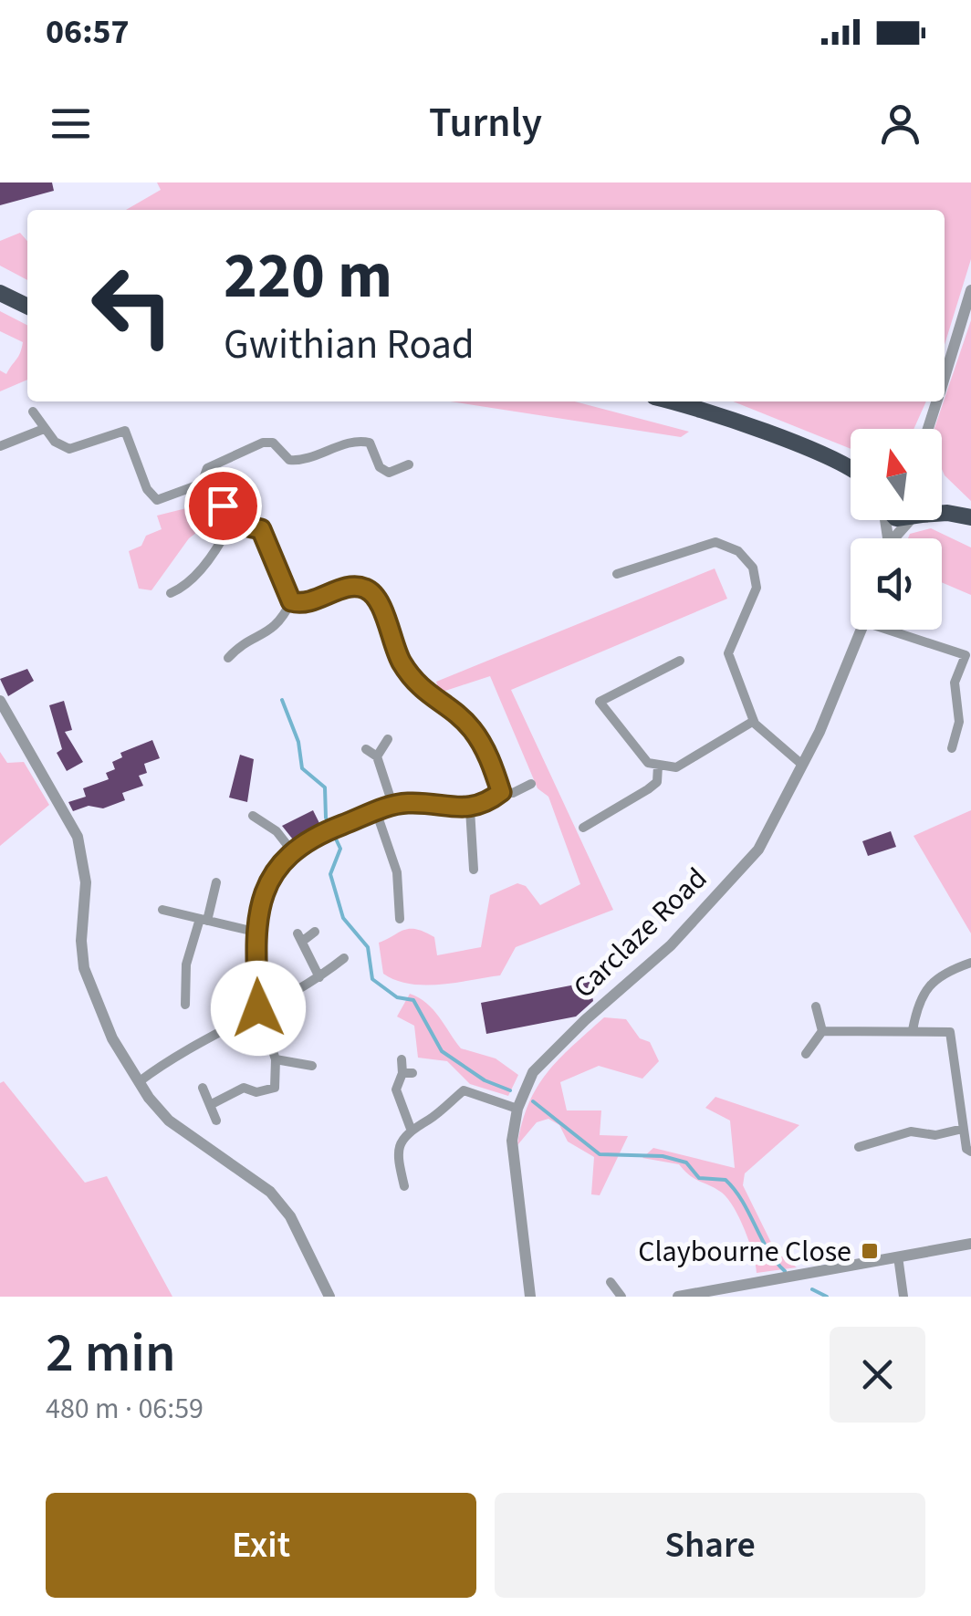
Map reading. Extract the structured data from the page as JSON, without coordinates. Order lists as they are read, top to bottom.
{
  "streets": {
    "street": ["Carclaze Road"]
  },
  "places": {
    "transit": ["Claybourne Close"]
  },
  "north": "top",
  "page": {
    "status": "06:57",
    "header": "Turnly",
    "turn": ["220 m", "Gwithian Road"],
    "heading": ["2 min", "480 m · 06:59"],
    "buttons": ["Exit", "Share"]
  }
}
